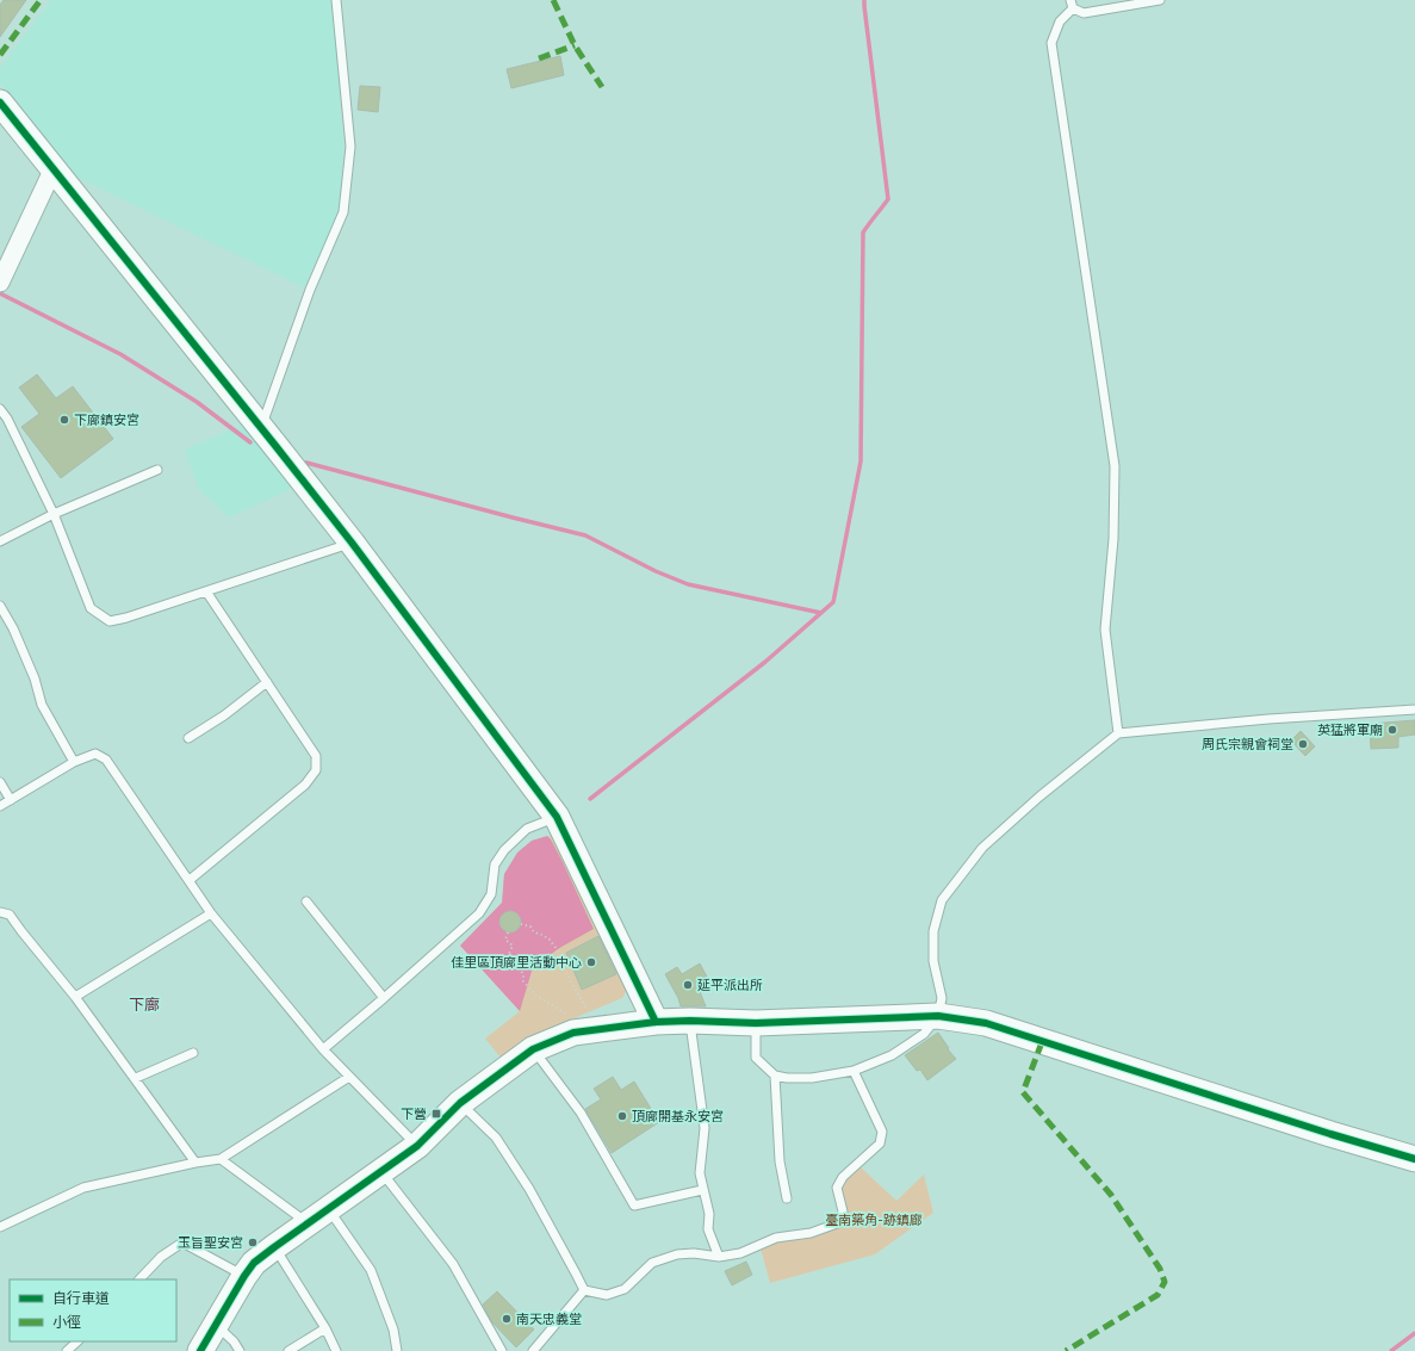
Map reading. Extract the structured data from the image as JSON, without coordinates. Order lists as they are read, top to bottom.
{
  "districts": ["下廍"],
  "parks": ["臺南築角-跡鎮廊"],
  "places": {
    "other": [
      "下廍鎮安宮",
      "英猛將軍廟",
      "周氏宗親會祠堂",
      "佳里區頂廍里活動中心",
      "延平派出所",
      "頂廍開基永安宮",
      "玉旨聖安宮",
      "南天忠義堂"
    ],
    "transit": ["下營"]
  },
  "legend": ["自行車道", "小徑"]
}
